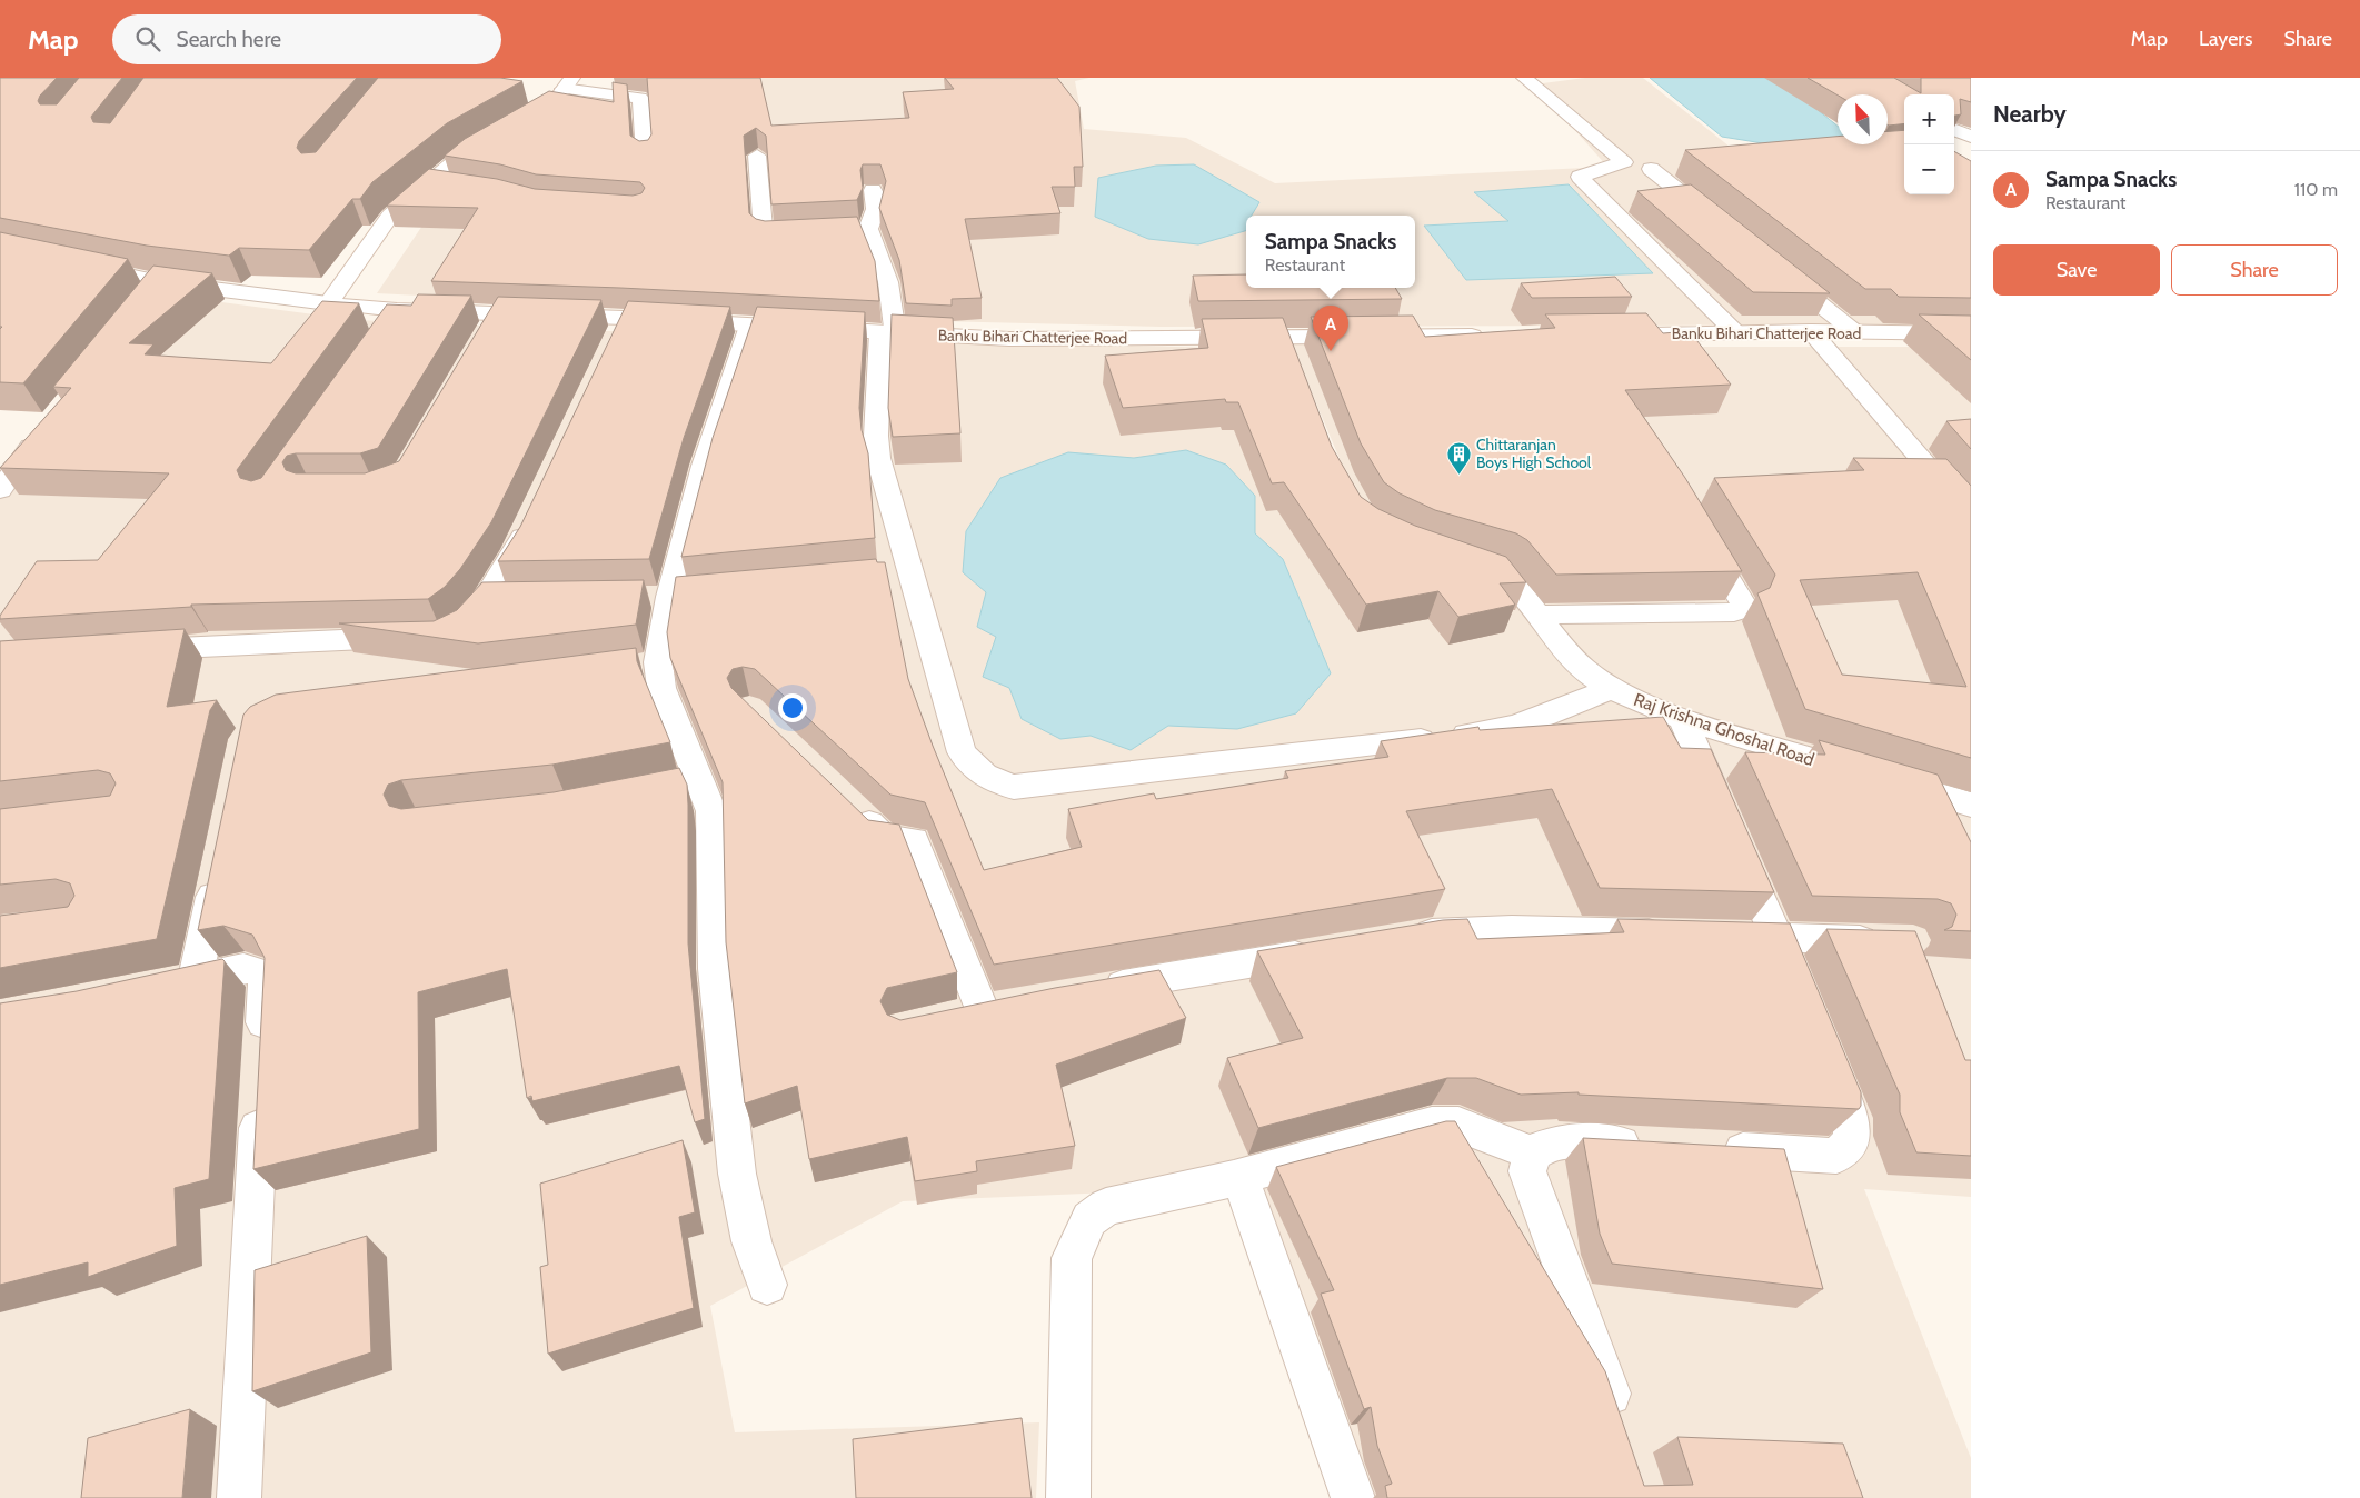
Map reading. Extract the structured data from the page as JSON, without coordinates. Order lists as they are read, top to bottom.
{
  "streets": {
    "street": ["Banku Bihari Chatterjee Road", "Raj Krishna Ghoshal Road"]
  },
  "places": {
    "building": ["Chittaranjan Boys High School"]
  },
  "north": "top left",
  "page": {
    "header": "Map",
    "search": "Search here",
    "nav": ["Map", "Layers", "Share"],
    "heading": "Nearby",
    "map_buttons": ["+", "−"],
    "list": [
      {
        "mark": "A",
        "name": "Sampa Snacks",
        "note": "Restaurant",
        "value": "110 m"
      }
    ],
    "popup": ["Sampa Snacks", "Restaurant"],
    "buttons": ["Save", "Share"],
    "pins": "A"
  }
}
